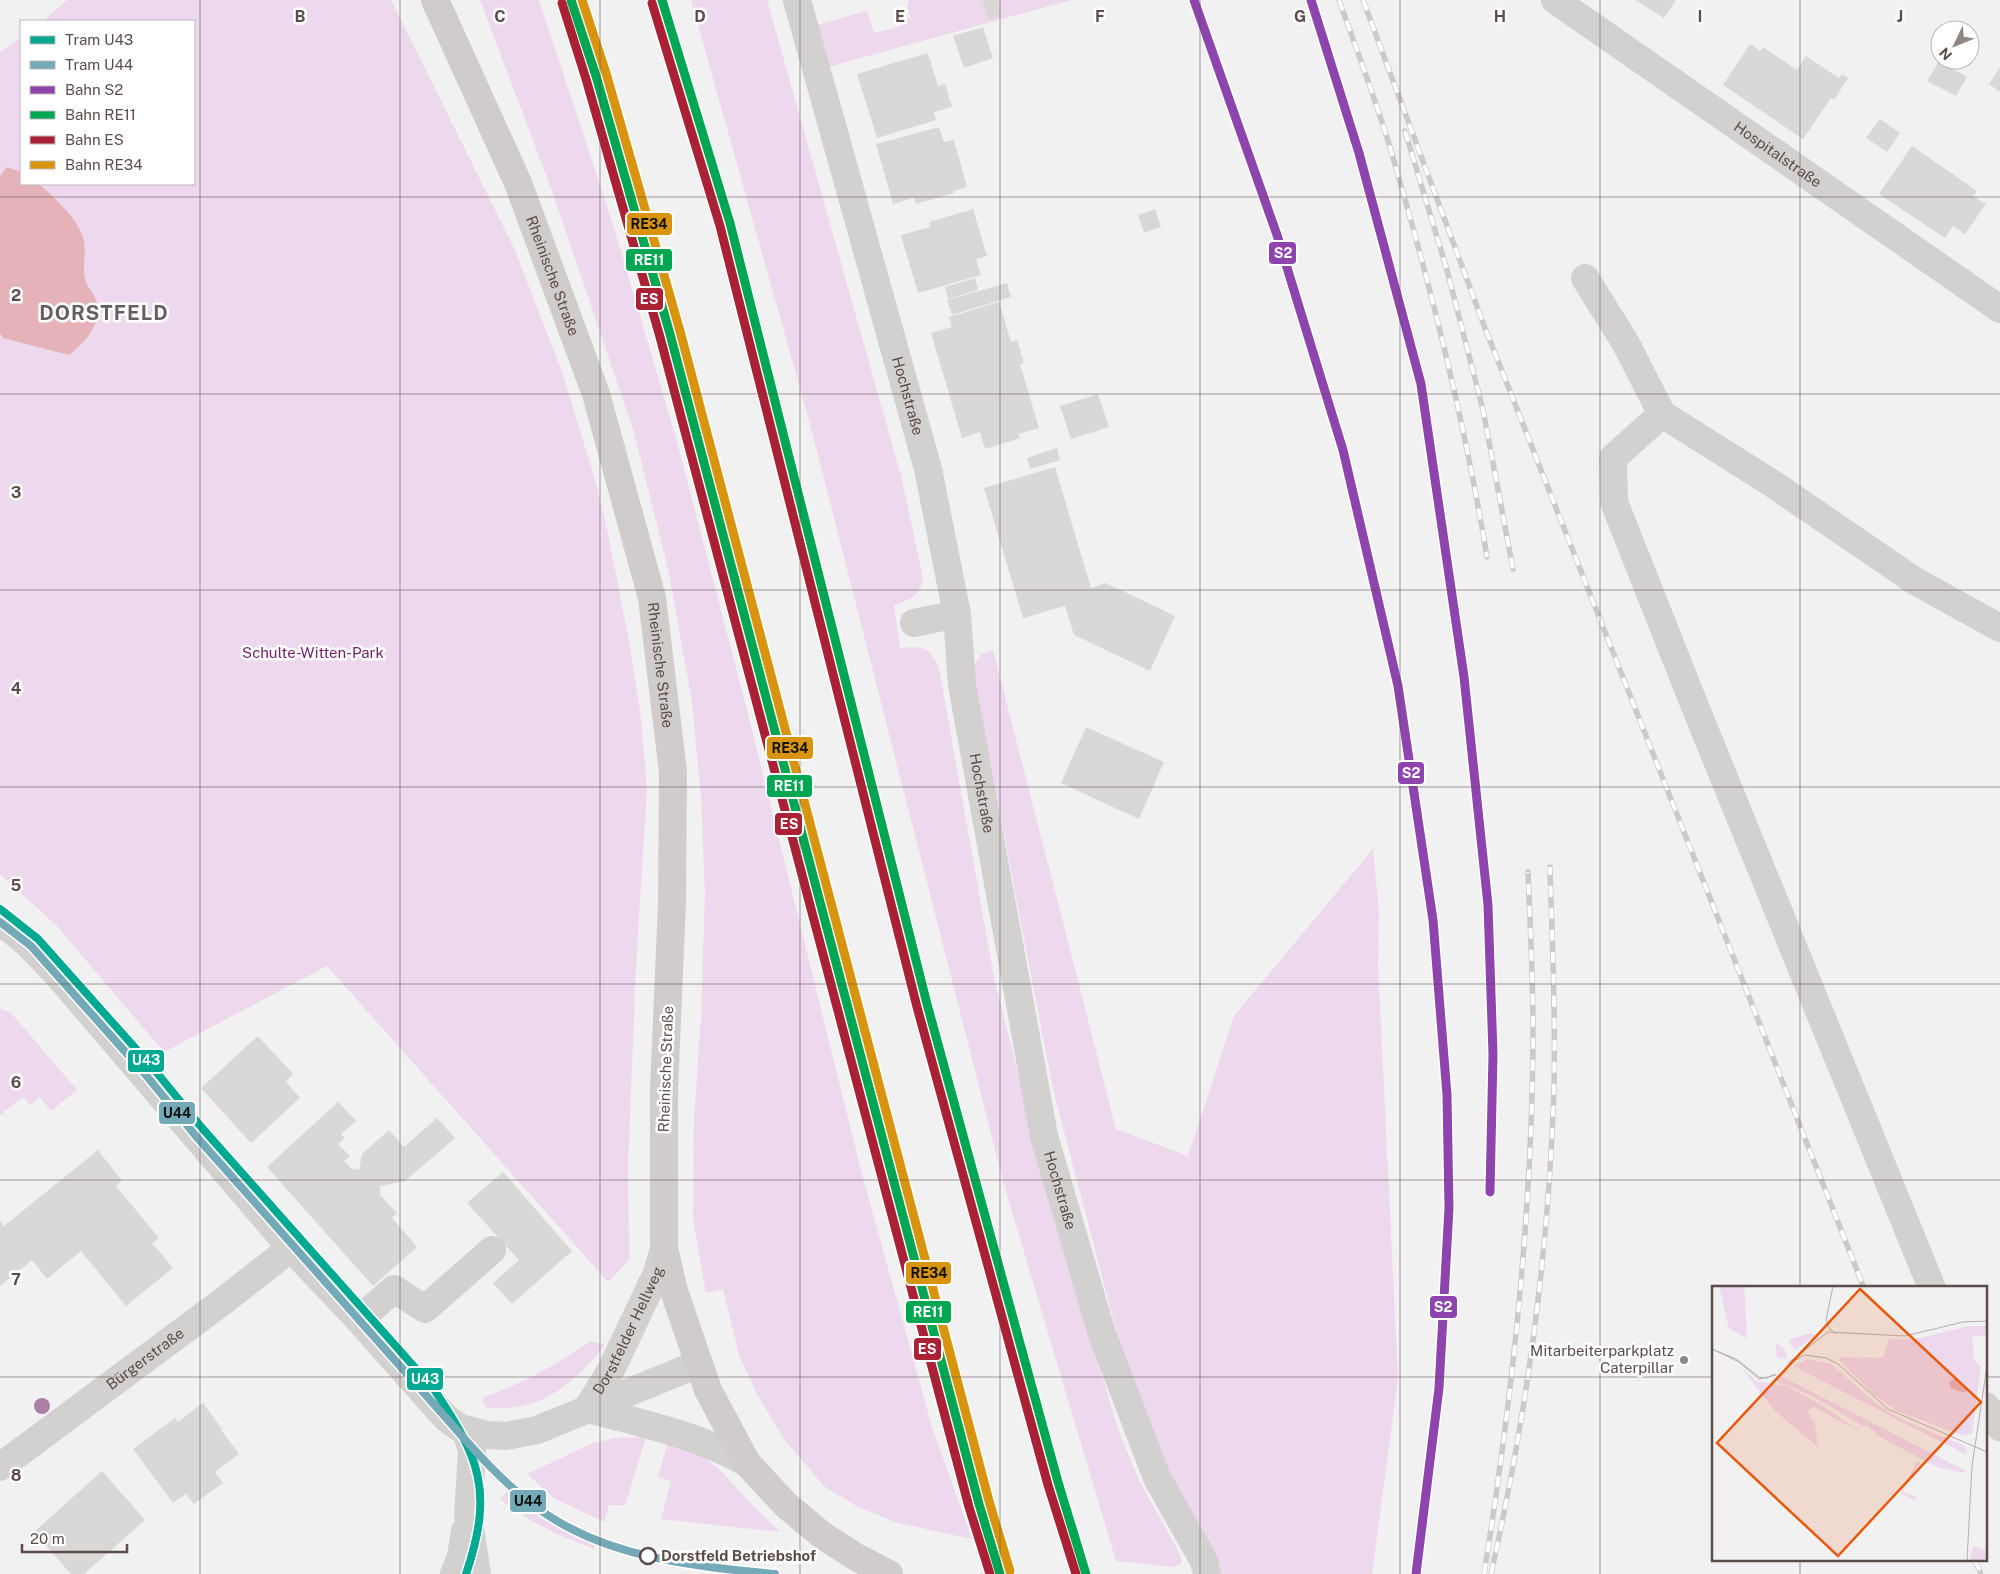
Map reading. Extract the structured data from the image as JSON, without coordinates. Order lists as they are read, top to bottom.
{
  "streets": {
    "main road": ["Rheinische Straße", "Dorstfelder Hellweg"],
    "street": ["Hospitalstraße", "Hochstraße", "Bürgerstraße"]
  },
  "crossings": [
    ["Rheinische Straße", "Dorstfelder Hellweg"],
    ["Dorstfelder Hellweg", "Bürgerstraße"]
  ],
  "districts": ["DORSTFELD"],
  "parks": ["Schulte-Witten-Park"],
  "places": ["Mitarbeiterparkplatz Caterpillar", "Dorstfeld Betriebshof"],
  "lines": [
    "rail line S2",
    "rail line RE11",
    "rail line RE34",
    "rail line ES",
    "tram line U43",
    "tram line U44"
  ],
  "legend": [
    "Tram U43",
    "Tram U44",
    "Bahn S2",
    "Bahn RE11",
    "Bahn ES",
    "Bahn RE34"
  ],
  "scale_bar": "20 m",
  "north": "bottom left",
  "grid": {
    "columns": [
      "B",
      "C",
      "D",
      "E",
      "F",
      "G",
      "H",
      "I",
      "J"
    ],
    "rows": [
      "2",
      "3",
      "4",
      "5",
      "6",
      "7",
      "8"
    ]
  }
}
